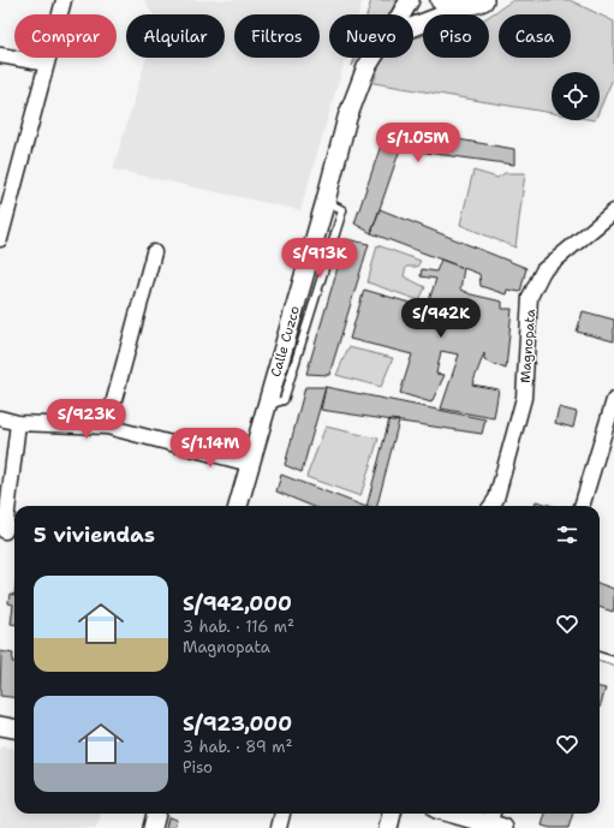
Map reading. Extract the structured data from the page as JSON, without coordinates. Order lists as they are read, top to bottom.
{
  "streets": {
    "street": ["Calle Cuzco", "Magnopata"]
  },
  "page": {
    "chip": [
      "Comprar",
      "Alquilar",
      "Filtros",
      "Nuevo",
      "Piso",
      "Casa"
    ],
    "price": [
      "S/1.05M",
      "S/913K",
      "S/942K",
      "S/923K",
      "S/1.14M"
    ],
    "heading": "5 viviendas",
    "list": [
      {
        "name": "S/942,000",
        "note": "3 hab. · 116 m² · Magnopata"
      },
      {
        "name": "S/923,000",
        "note": "3 hab. · 89 m² · Piso"
      }
    ]
  }
}
